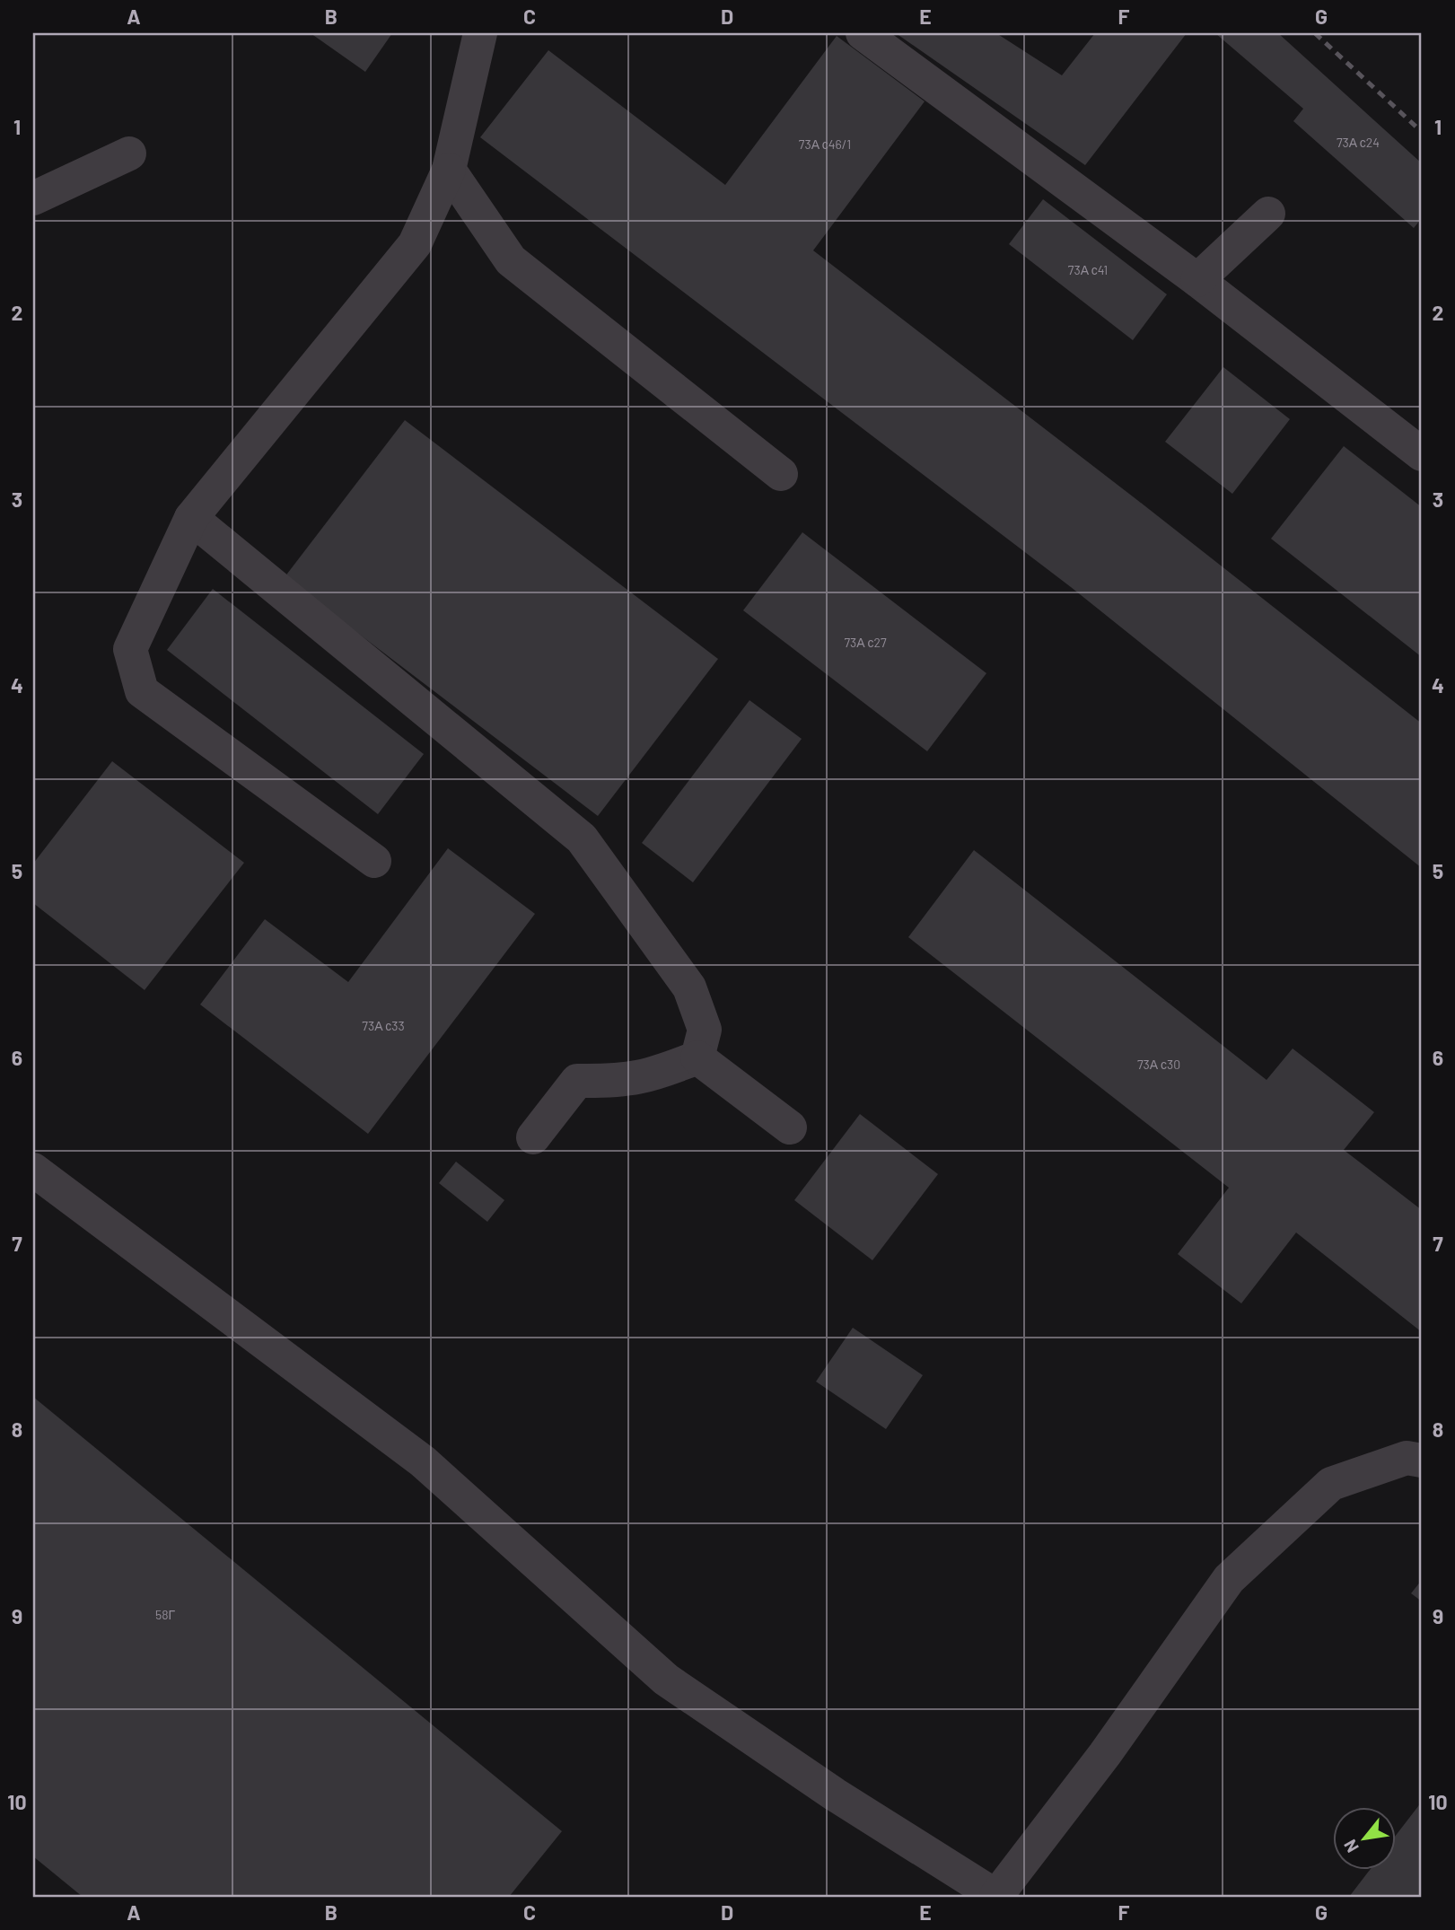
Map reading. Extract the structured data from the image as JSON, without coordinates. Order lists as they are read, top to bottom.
{
  "house_numbers": [
    "73А с24",
    "73А с46/1",
    "73А с41",
    "73А с27",
    "73А с33",
    "73А с30",
    "58Г"
  ],
  "north": "bottom left",
  "grid": {
    "columns": [
      "A",
      "B",
      "C",
      "D",
      "E",
      "F",
      "G"
    ],
    "rows": [
      "1",
      "2",
      "3",
      "4",
      "5",
      "6",
      "7",
      "8",
      "9",
      "10"
    ]
  }
}
